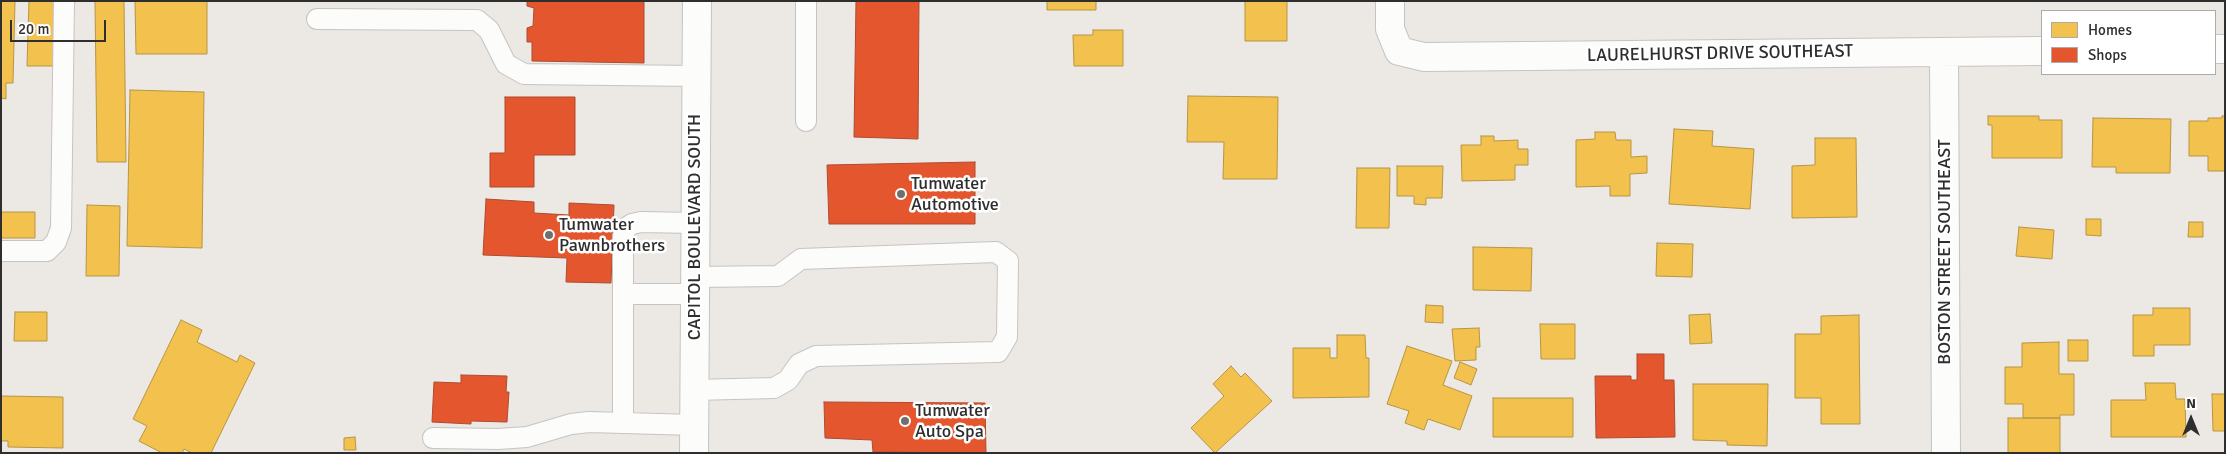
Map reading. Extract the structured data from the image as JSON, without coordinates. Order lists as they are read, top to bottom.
{
  "streets": {
    "street": ["LAURELHURST DRIVE SOUTHEAST", "CAPITOL BOULEVARD SOUTH", "BOSTON STREET SOUTHEAST"]
  },
  "crossings": [
    ["LAURELHURST DRIVE SOUTHEAST", "BOSTON STREET SOUTHEAST"]
  ],
  "places": ["Tumwater Automotive", "Tumwater Pawnbrothers", "Tumwater Auto Spa"],
  "legend": ["Homes", "Shops"],
  "scale_bar": "20 m",
  "north": "top"
}
